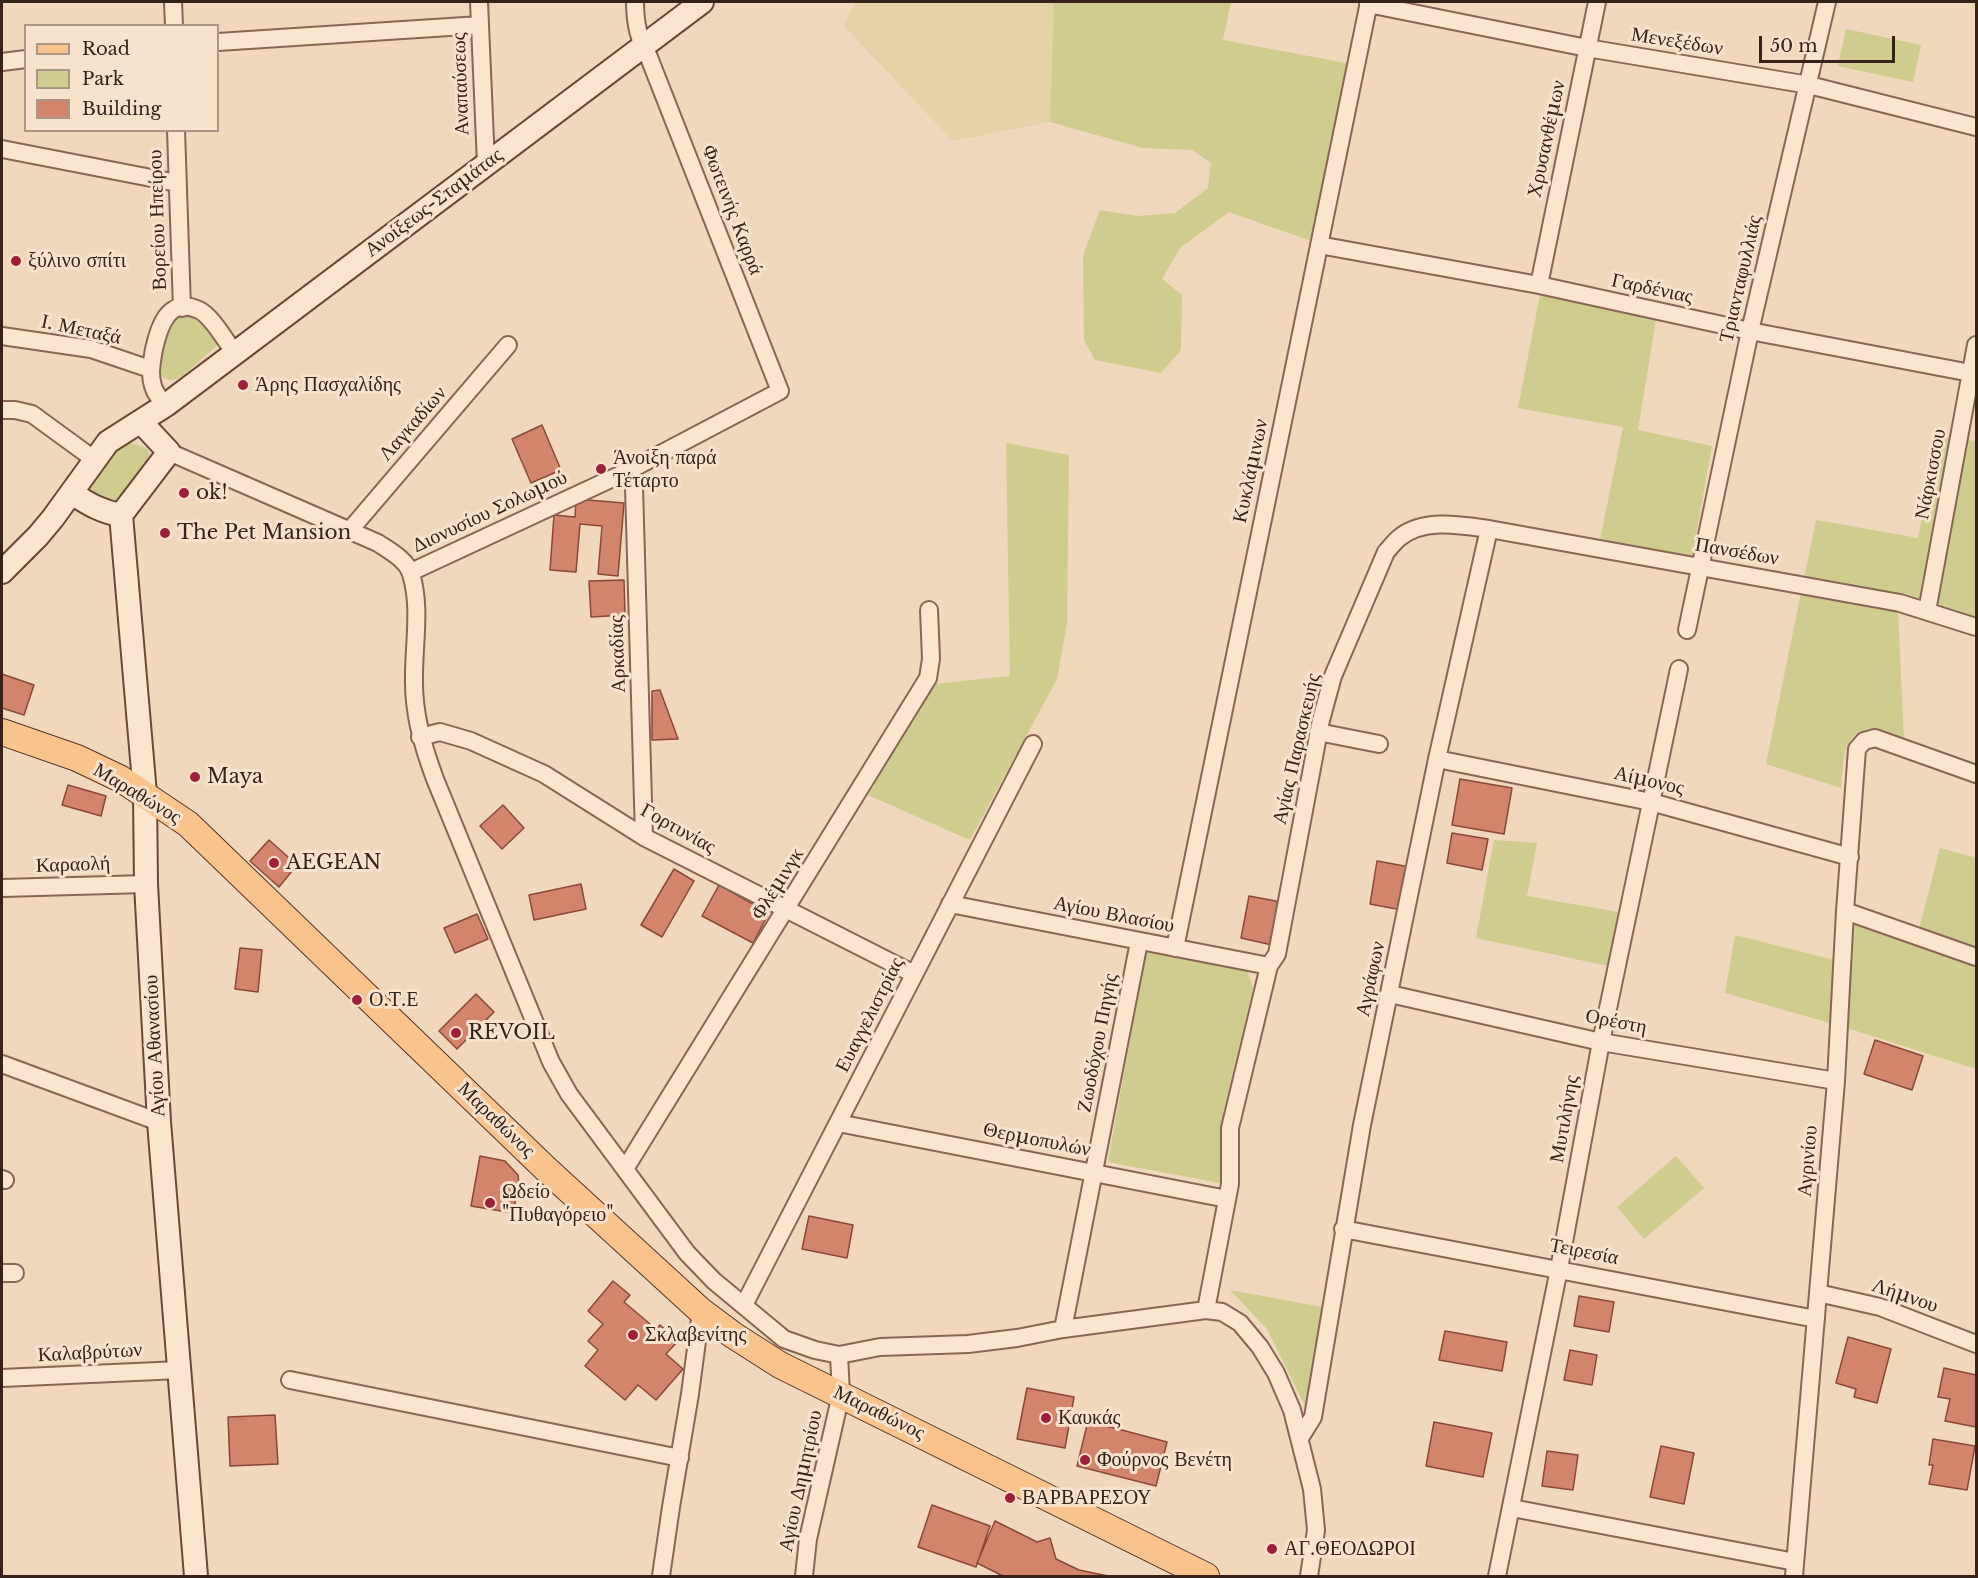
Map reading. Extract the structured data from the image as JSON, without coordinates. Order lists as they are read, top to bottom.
{
  "streets": {
    "main road": ["Μαραθώνος"],
    "street": [
      "Μενεξέδων",
      "Αναπαύσεως",
      "Χρυσανθέμων",
      "Ανοίξεως-Σταμάτας",
      "Φωτεινής Καρρά",
      "Βορείου Ηπείρου",
      "Τριανταφυλλιάς",
      "Γαρδένιας",
      "Ι. Μεταξά",
      "Λαγκαδίων",
      "Κυκλάμινων",
      "Νάρκισσου",
      "Διονυσίου Σολωμού",
      "Πανσέδων",
      "Αρκαδίας",
      "Αγίας Παρασκευής",
      "Αίμονος",
      "Γορτυνίας",
      "Καραολή",
      "Φλέμινγκ",
      "Αγίου Βλασίου",
      "Αγράφων",
      "Ευαγγελιστρίας",
      "Ορέστη",
      "Ζωοδόχου Πηγής",
      "Αγίου Αθανασίου",
      "Μυτιλήνης",
      "Θερμοπυλών",
      "Αγρινίου",
      "Τειρεσία",
      "Λήμνου",
      "Καλαβρύτων",
      "Αγίου Δημητρίου"
    ]
  },
  "crossings": [
    ["Μενεξέδων", "Χρυσανθέμων"],
    ["Μενεξέδων", "Τριανταφυλλιάς"],
    ["Μενεξέδων", "Κυκλάμινων"],
    ["Αναπαύσεως", "Ανοίξεως-Σταμάτας"],
    ["Χρυσανθέμων", "Γαρδένιας"],
    ["Ανοίξεως-Σταμάτας", "Φωτεινής Καρρά"],
    ["Φωτεινής Καρρά", "Διονυσίου Σολωμού"],
    ["Τριανταφυλλιάς", "Γαρδένιας"],
    ["Τριανταφυλλιάς", "Πανσέδων"],
    ["Γαρδένιας", "Κυκλάμινων"],
    ["Γαρδένιας", "Νάρκισσου"],
    ["Κυκλάμινων", "Αγίου Βλασίου"],
    ["Νάρκισσου", "Πανσέδων"],
    ["Διονυσίου Σολωμού", "Αρκαδίας"],
    ["Πανσέδων", "Αγίας Παρασκευής"],
    ["Πανσέδων", "Αγράφων"],
    ["Αρκαδίας", "Γορτυνίας"],
    ["Αγίας Παρασκευής", "Αγίου Βλασίου"],
    ["Αγίας Παρασκευής", "Αγράφων"],
    ["Αγίας Παρασκευής", "Θερμοπυλών"],
    ["Αίμονος", "Αγράφων"],
    ["Αίμονος", "Μυτιλήνης"],
    ["Αίμονος", "Αγρινίου"],
    ["Μαραθώνος", "Αγίου Αθανασίου"],
    ["Μαραθώνος", "Αγίου Δημητρίου"],
    ["Γορτυνίας", "Φλέμινγκ"],
    ["Γορτυνίας", "Ευαγγελιστρίας"],
    ["Καραολή", "Αγίου Αθανασίου"],
    ["Αγίου Βλασίου", "Ευαγγελιστρίας"],
    ["Αγίου Βλασίου", "Ζωοδόχου Πηγής"],
    ["Αγράφων", "Ορέστη"],
    ["Αγράφων", "Τειρεσία"],
    ["Ευαγγελιστρίας", "Θερμοπυλών"],
    ["Ορέστη", "Μυτιλήνης"],
    ["Ορέστη", "Αγρινίου"],
    ["Ζωοδόχου Πηγής", "Θερμοπυλών"],
    ["Αγίου Αθανασίου", "Καλαβρύτων"],
    ["Μυτιλήνης", "Τειρεσία"],
    ["Αγρινίου", "Τειρεσία"],
    ["Αγρινίου", "Λήμνου"]
  ],
  "places": [
    "ξύλινο σπίτι",
    "Άρης Πασχαλίδης",
    "Άνοιξη παρά Τέταρτο",
    "ok!",
    "The Pet Mansion",
    "Maya",
    "AEGEAN",
    "Ο.Τ.Ε",
    "REVOIL",
    "Ωδείο \"Πυθαγόρειο\"",
    "Σκλαβενίτης",
    "Καυκάς",
    "Φούρνος Βενέτη",
    "ΒΑΡΒΑΡΕΣΟΥ",
    "ΑΓ.ΘΕΟΔΩΡΟΙ"
  ],
  "legend": ["Road", "Park", "Building"],
  "scale_bar": "50 m"
}
